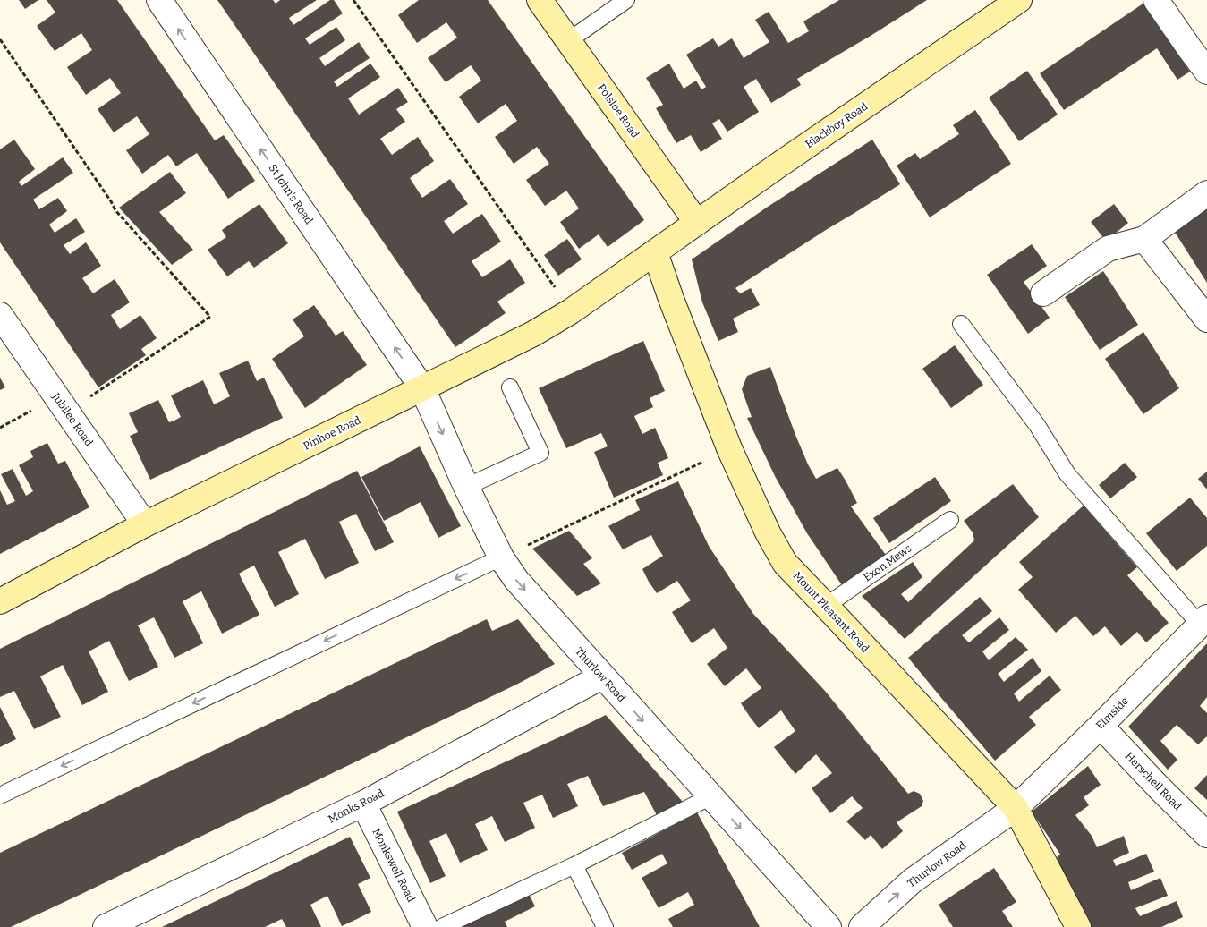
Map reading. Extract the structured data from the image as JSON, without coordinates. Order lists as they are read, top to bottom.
{
  "streets": {
    "main road": [
      "Polsloe Road",
      "Blackboy Road",
      "Pinhoe Road",
      "Mount Pleasant Road"
    ],
    "street": [
      "St John's Road",
      "Jubilee Road",
      "Thurlow Road",
      "Elmside",
      "Herschell Road",
      "Monks Road",
      "Monkswell Road"
    ],
    "lane": ["Exon Mews"]
  },
  "crossings": [
    ["Polsloe Road", "Blackboy Road"],
    ["Blackboy Road", "Pinhoe Road"],
    ["Blackboy Road", "Mount Pleasant Road"],
    ["St John's Road", "Pinhoe Road"],
    ["St John's Road", "Thurlow Road"],
    ["Jubilee Road", "Pinhoe Road"],
    ["Pinhoe Road", "Mount Pleasant Road"],
    ["Pinhoe Road", "Thurlow Road"],
    ["Exon Mews", "Mount Pleasant Road"],
    ["Mount Pleasant Road", "Thurlow Road"],
    ["Mount Pleasant Road", "Elmside"],
    ["Thurlow Road", "Elmside"],
    ["Thurlow Road", "Monks Road"],
    ["Elmside", "Herschell Road"],
    ["Monks Road", "Monkswell Road"]
  ],
  "one_way": ["St John's Road"]
}
